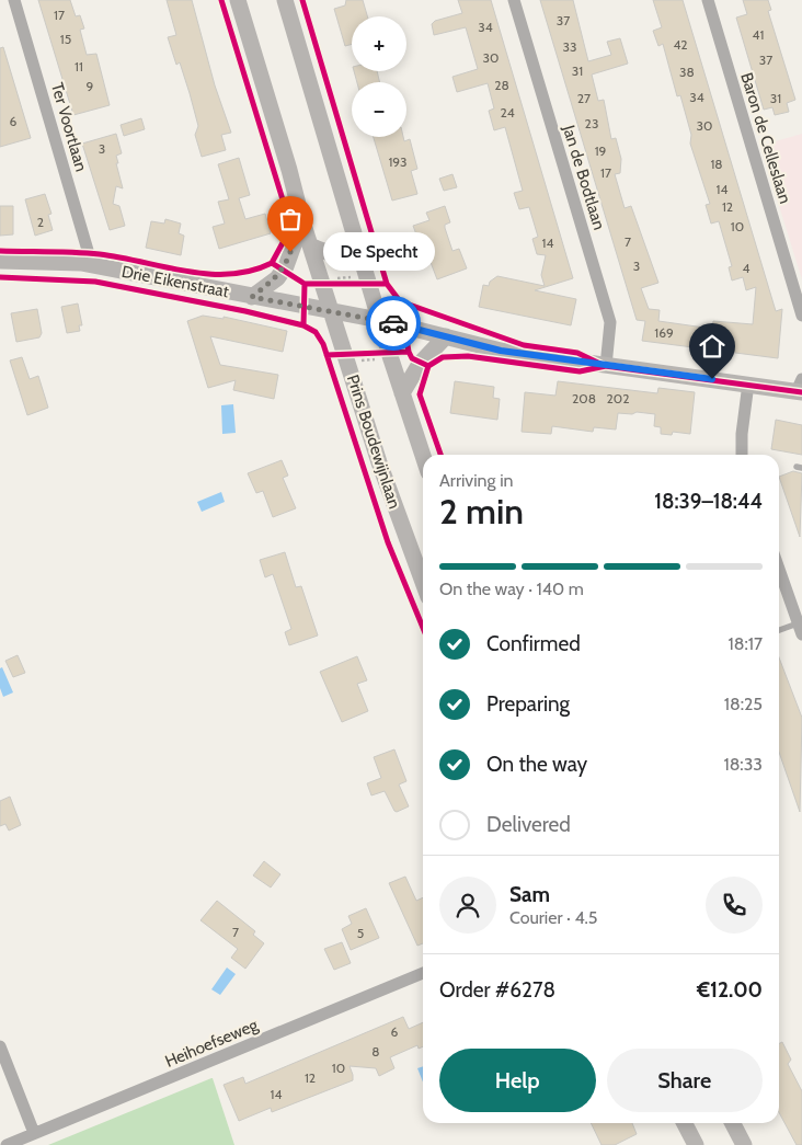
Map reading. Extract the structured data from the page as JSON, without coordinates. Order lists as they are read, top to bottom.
{
  "streets": {
    "main road": ["Drie Eikenstraat", "Prins Boudewijnlaan"],
    "street": [
      "Ter Voortlaan",
      "Baron de Celleslaan",
      "Jan de Bodtlaan",
      "Heihoefseweg"
    ]
  },
  "crossings": [
    ["Ter Voortlaan", "Drie Eikenstraat"],
    ["Jan de Bodtlaan", "Drie Eikenstraat"],
    ["Drie Eikenstraat", "Prins Boudewijnlaan"]
  ],
  "places": ["De Specht"],
  "house_numbers": [
    "17",
    "37",
    "34",
    "41",
    "15",
    "42",
    "33",
    "30",
    "37",
    "11",
    "31",
    "38",
    "28",
    "9",
    "34",
    "27",
    "31",
    "24",
    "6",
    "23",
    "30",
    "3",
    "19",
    "193",
    "18",
    "17",
    "14",
    "12",
    "2",
    "10",
    "7",
    "14",
    "3",
    "4",
    "169",
    "208",
    "202",
    "7",
    "5",
    "6",
    "8",
    "10",
    "12",
    "14"
  ],
  "page": {
    "map_buttons": ["+", "−"],
    "bubble": "De Specht",
    "heading": ["2 min", "Arriving in", "18:39–18:44"],
    "panel": [
      "Sam",
      "Courier · 4.5",
      "Order #6278",
      "€12.00"
    ],
    "bar": "On the way · 140 m",
    "list": [
      ["Confirmed", "18:17"],
      ["Preparing", "18:25"],
      ["On the way", "18:33"],
      "Delivered"
    ],
    "buttons": ["Help", "Share"]
  }
}
